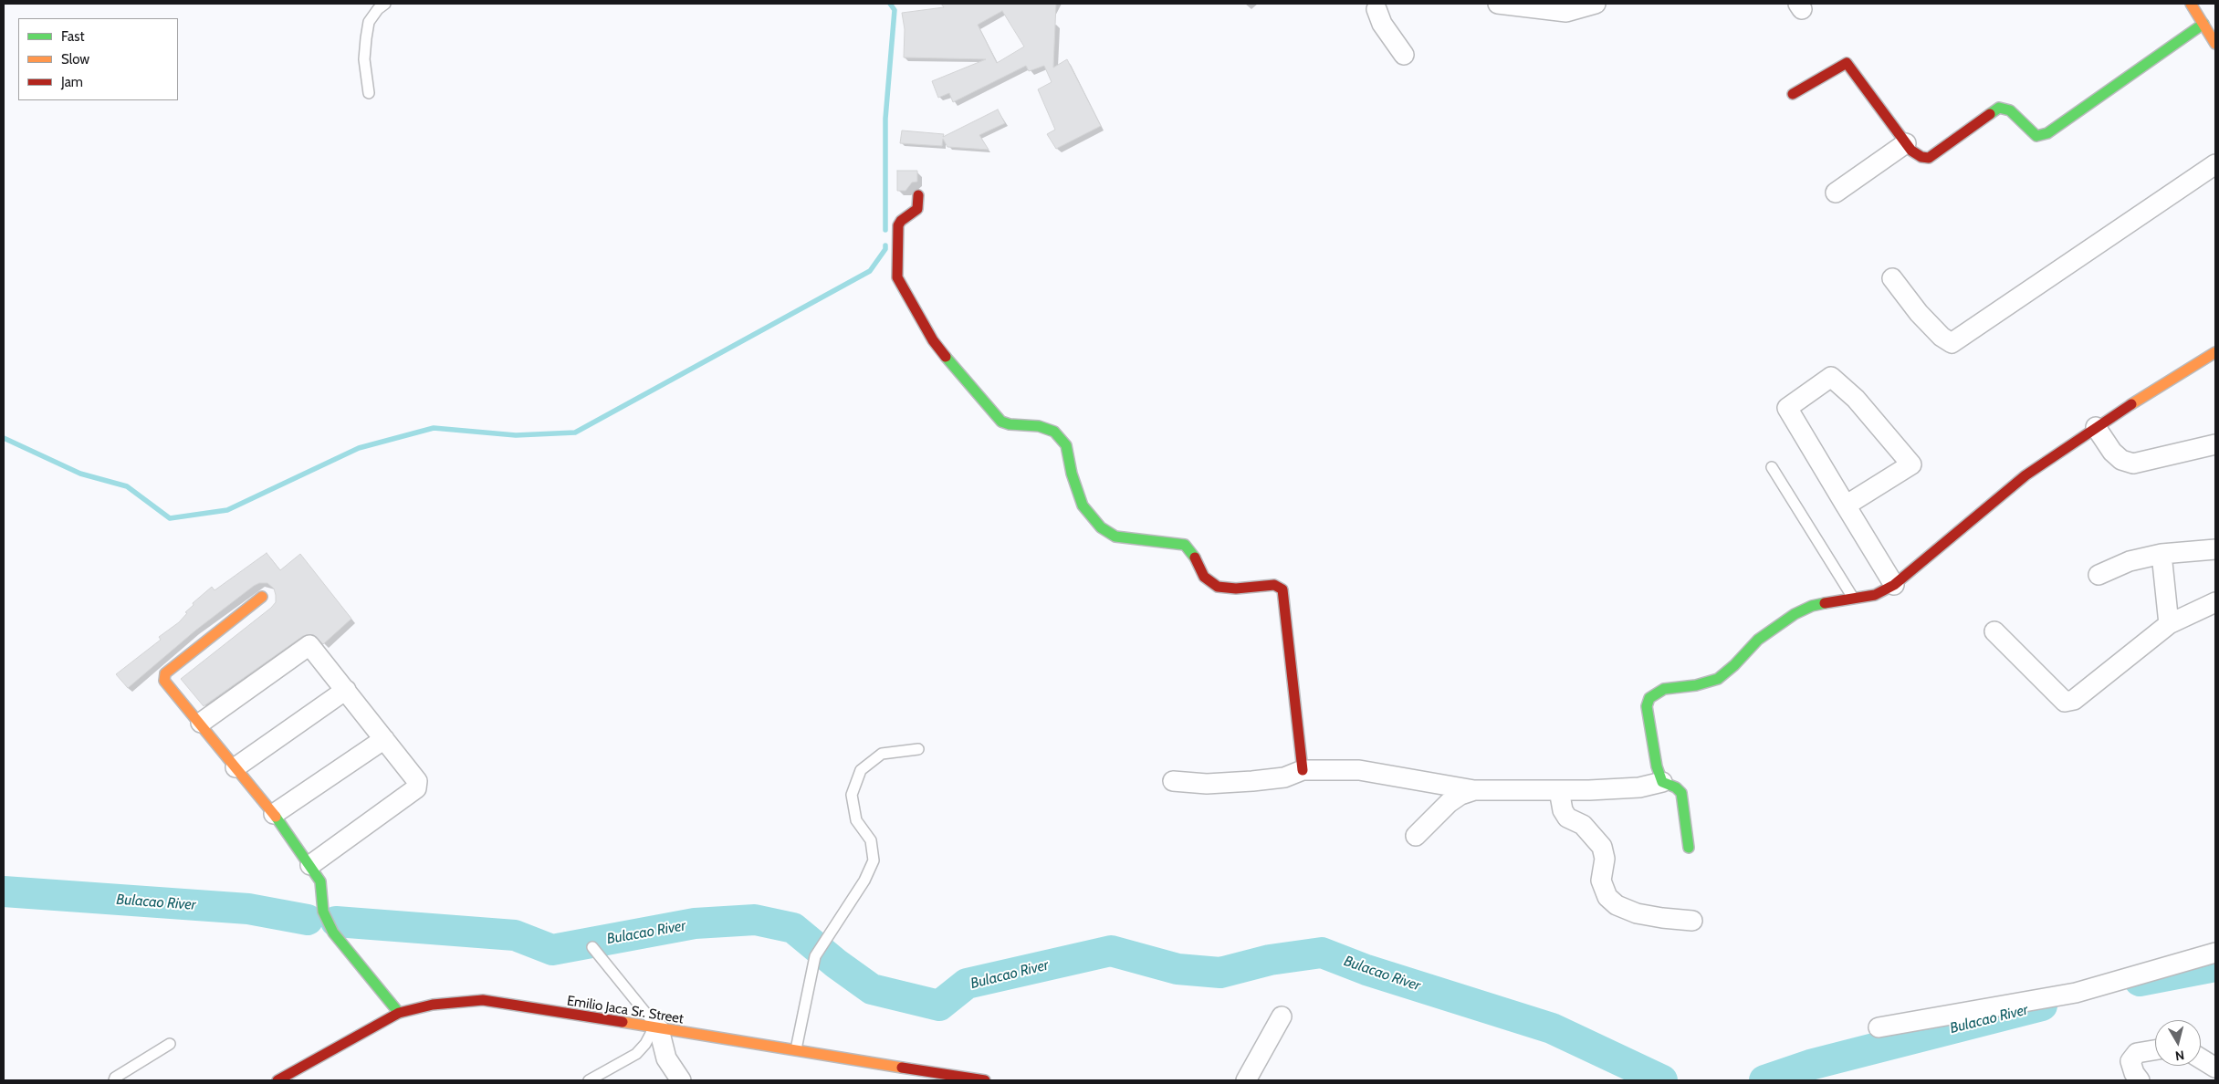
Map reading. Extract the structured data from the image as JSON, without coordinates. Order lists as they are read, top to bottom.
{
  "streets": {
    "street": ["Emilio Jaca Sr. Street"]
  },
  "water": ["Bulacao River"],
  "legend": ["Fast", "Slow", "Jam"],
  "north": "bottom"
}
